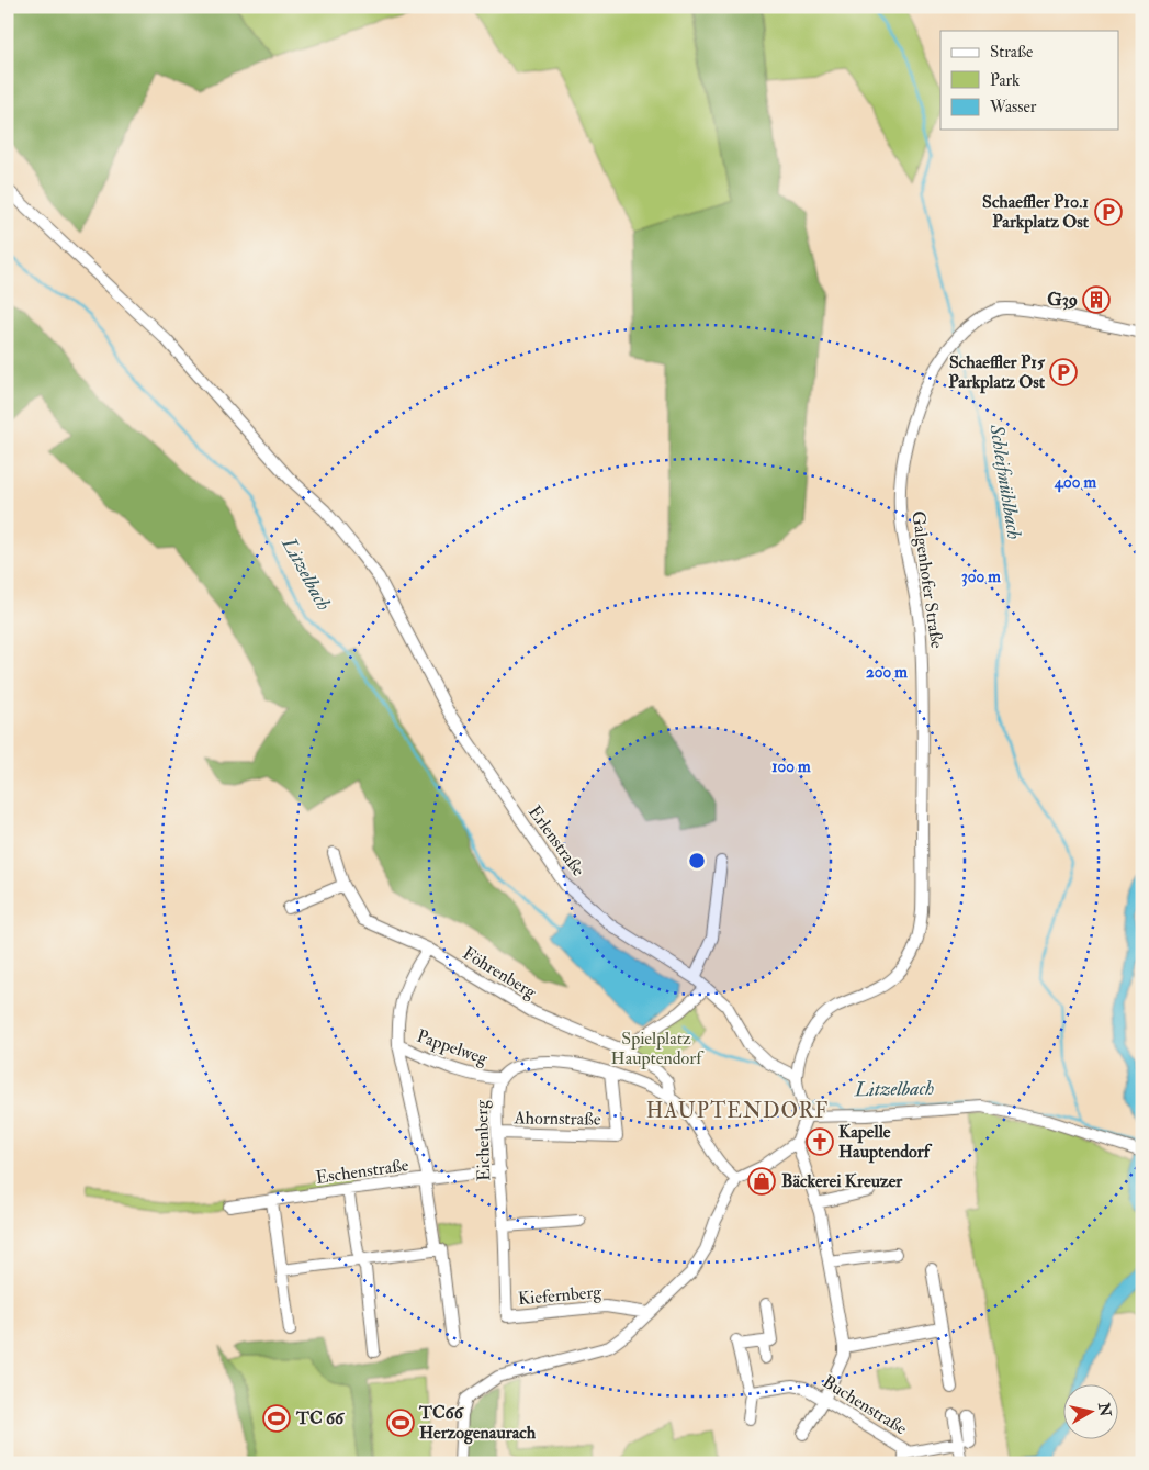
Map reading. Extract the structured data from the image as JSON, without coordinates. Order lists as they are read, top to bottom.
{
  "streets": {
    "street": [
      "Galgenhofer Straße",
      "Erlenstraße",
      "Föhrenberg",
      "Pappelweg",
      "Ahornstraße",
      "Eichenberg",
      "Eschenstraße",
      "Kiefernberg",
      "Buchenstraße"
    ]
  },
  "crossings": [
    ["Galgenhofer Straße", "Erlenstraße"],
    ["Föhrenberg", "Pappelweg"],
    ["Föhrenberg", "Eichenberg"],
    ["Pappelweg", "Eichenberg"],
    ["Ahornstraße", "Eichenberg"],
    ["Eichenberg", "Eschenstraße"],
    ["Eichenberg", "Kiefernberg"]
  ],
  "districts": ["HAUPTENDORF"],
  "water": ["Schleifmühlbach", "Litzelbach"],
  "parks": ["Spielplatz Hauptendorf"],
  "places": {
    "parking": ["Schaeffler P10.1 Parkplatz Ost", "Schaeffler P15 Parkplatz Ost"],
    "building": ["G39"],
    "church": ["Kapelle Hauptendorf"],
    "shop": ["Bäckerei Kreuzer"],
    "sports": ["TC 66", "TC66 Herzogenaurach"]
  },
  "legend": ["Straße", "Park", "Wasser"],
  "north": "right",
  "rings": [
    "400 m",
    "300 m",
    "200 m",
    "100 m"
  ]
}
